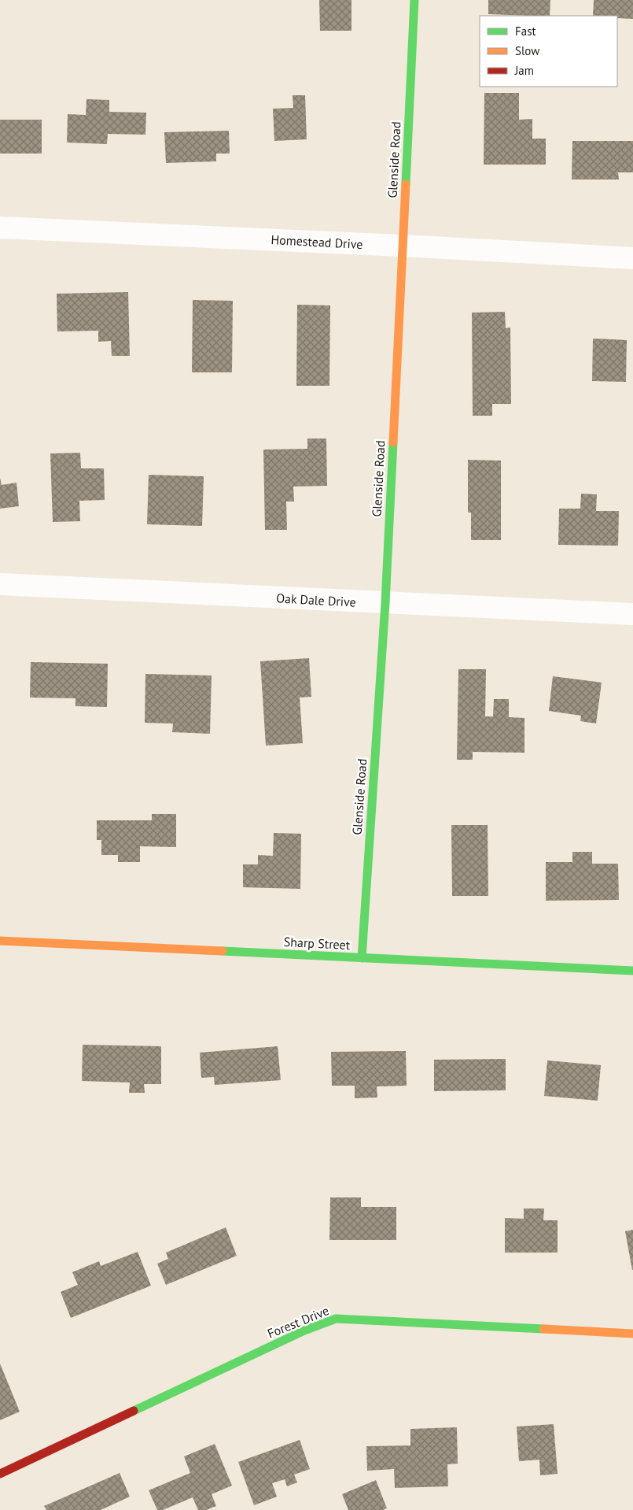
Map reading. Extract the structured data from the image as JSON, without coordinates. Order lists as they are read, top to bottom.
{
  "streets": {
    "street": [
      "Glenside Road",
      "Homestead Drive",
      "Oak Dale Drive",
      "Sharp Street",
      "Forest Drive"
    ]
  },
  "crossings": [
    ["Glenside Road", "Homestead Drive"],
    ["Glenside Road", "Oak Dale Drive"],
    ["Glenside Road", "Sharp Street"]
  ],
  "legend": ["Fast", "Slow", "Jam"]
}
